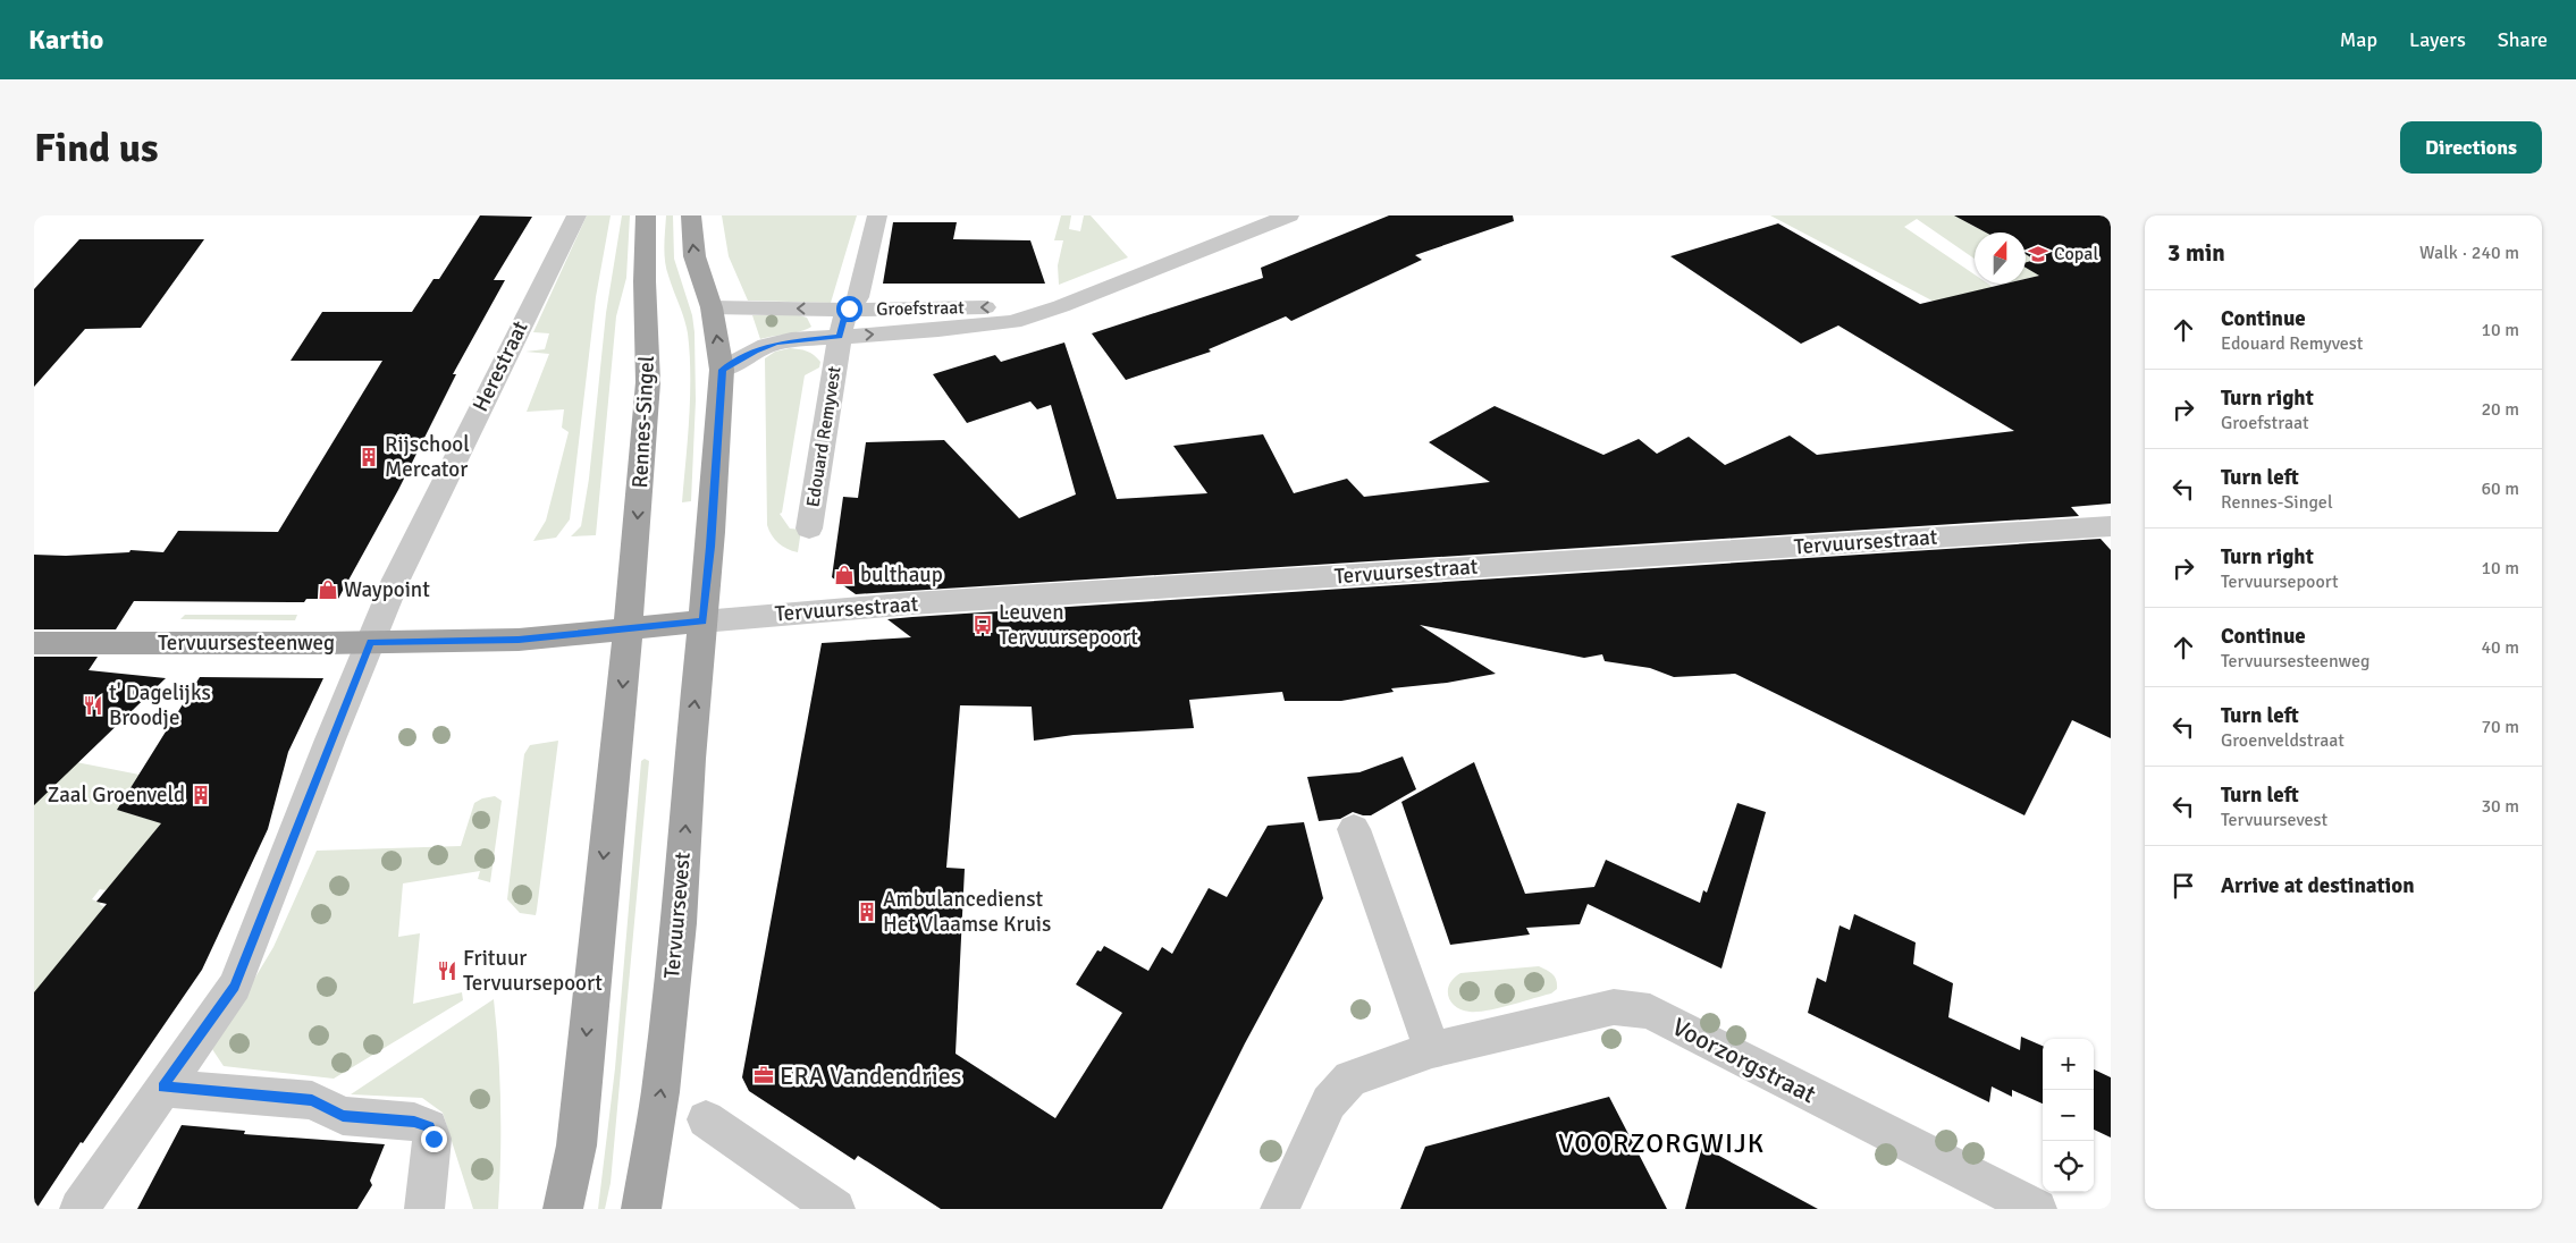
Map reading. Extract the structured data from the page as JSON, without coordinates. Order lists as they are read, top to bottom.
{
  "streets": {
    "main road": ["Rennes-Singel", "Tervuursesteenweg", "Tervuursevest"],
    "street": [
      "Groefstraat",
      "Herestraat",
      "Edouard Remyvest",
      "Tervuursestraat",
      "Voorzorgstraat"
    ]
  },
  "crossings": [
    ["Groefstraat", "Edouard Remyvest"],
    ["Herestraat", "Tervuursesteenweg"],
    ["Rennes-Singel", "Tervuursesteenweg"],
    ["Tervuursestraat", "Tervuursesteenweg"],
    ["Tervuursestraat", "Tervuursevest"],
    ["Tervuursesteenweg", "Tervuursevest"]
  ],
  "districts": ["VOORZORGWIJK"],
  "places": {
    "school or university": ["Copal"],
    "building": ["Rijschool Mercator", "Zaal Groenveld", "Ambulancedienst Het Vlaamse Kruis"],
    "shop": ["bulthaup", "Waypoint"],
    "bus stop": ["Leuven Tervuursepoort"],
    "restaurant": ["t' Dagelijks Broodje", "Frituur Tervuursepoort"],
    "office": ["ERA Vandendries"]
  },
  "north": "top",
  "page": {
    "header": "Kartio",
    "nav": ["Map", "Layers", "Share"],
    "buttons": "Directions",
    "title": "Find us",
    "heading": ["3 min", "Walk · 240 m"],
    "list": [
      ["Continue", "Edouard Remyvest", "10 m"],
      ["Turn right", "Groefstraat", "20 m"],
      ["Turn left", "Rennes-Singel", "60 m"],
      ["Turn right", "Tervuursepoort", "10 m"],
      ["Continue", "Tervuursesteenweg", "40 m"],
      ["Turn left", "Groenveldstraat", "70 m"],
      ["Turn left", "Tervuursevest", "30 m"],
      "Arrive at destination"
    ],
    "map_buttons": ["+", "−"]
  }
}
